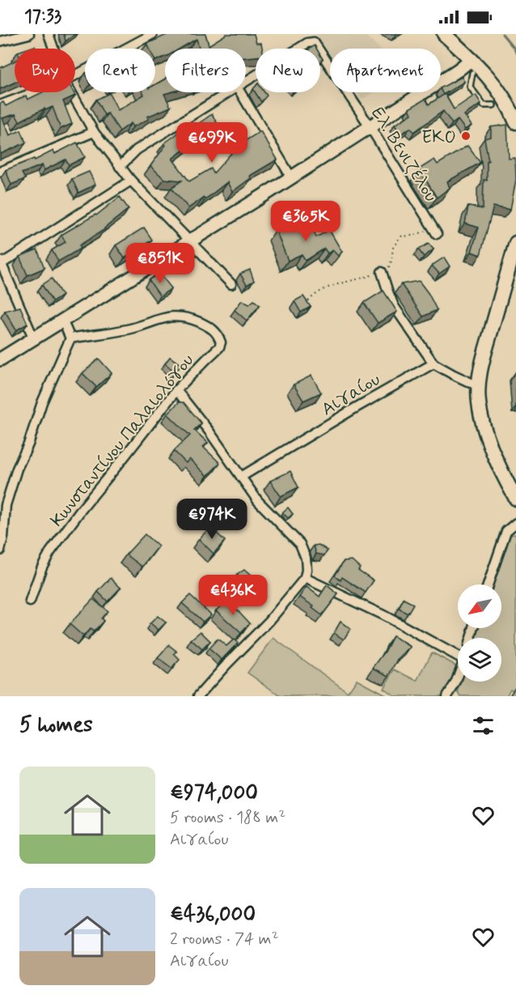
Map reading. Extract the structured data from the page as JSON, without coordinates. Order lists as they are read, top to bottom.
{
  "streets": {
    "street": ["Ελ. Βενιζέλου", "Αιγαίου", "Κωνσταντίνου Παλαιολόγου"]
  },
  "places": ["EKO"],
  "north": "bottom left",
  "page": {
    "status": "17:33",
    "chip": [
      "Buy",
      "Rent",
      "Filters",
      "New",
      "Apartment"
    ],
    "price": [
      "€699K",
      "€365K",
      "€851K",
      "€974K",
      "€436K"
    ],
    "heading": "5 homes",
    "list": [
      {
        "name": "€974,000",
        "note": "5 rooms · 188 m² · Αιγαίου"
      },
      {
        "name": "€436,000",
        "note": "2 rooms · 74 m² · Αιγαίου"
      }
    ]
  }
}
